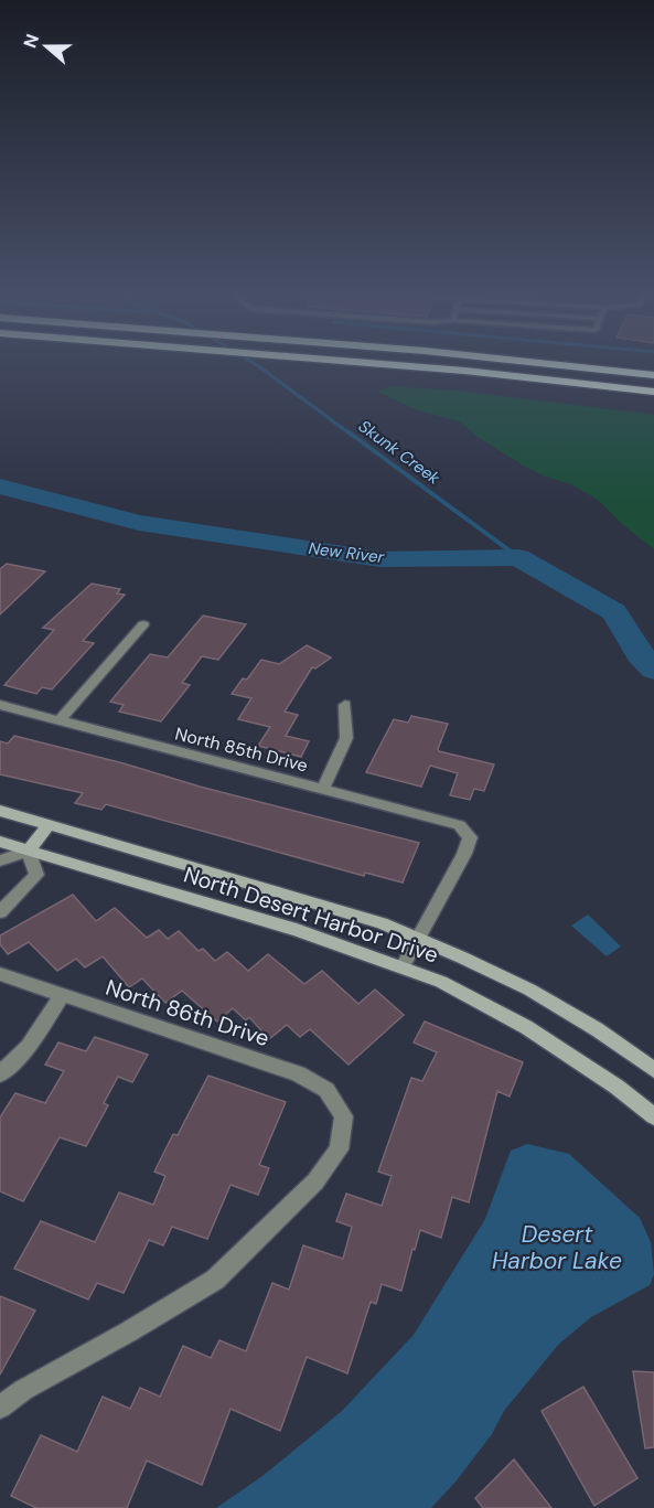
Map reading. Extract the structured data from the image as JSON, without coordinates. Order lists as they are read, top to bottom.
{
  "streets": {
    "street": ["North 85th Drive", "North Desert Harbor Drive", "North 86th Drive"]
  },
  "crossings": [
    ["North 85th Drive", "North Desert Harbor Drive"]
  ],
  "water": ["Skunk Creek", "New River", "Desert Harbor Lake"],
  "north": "left"
}
